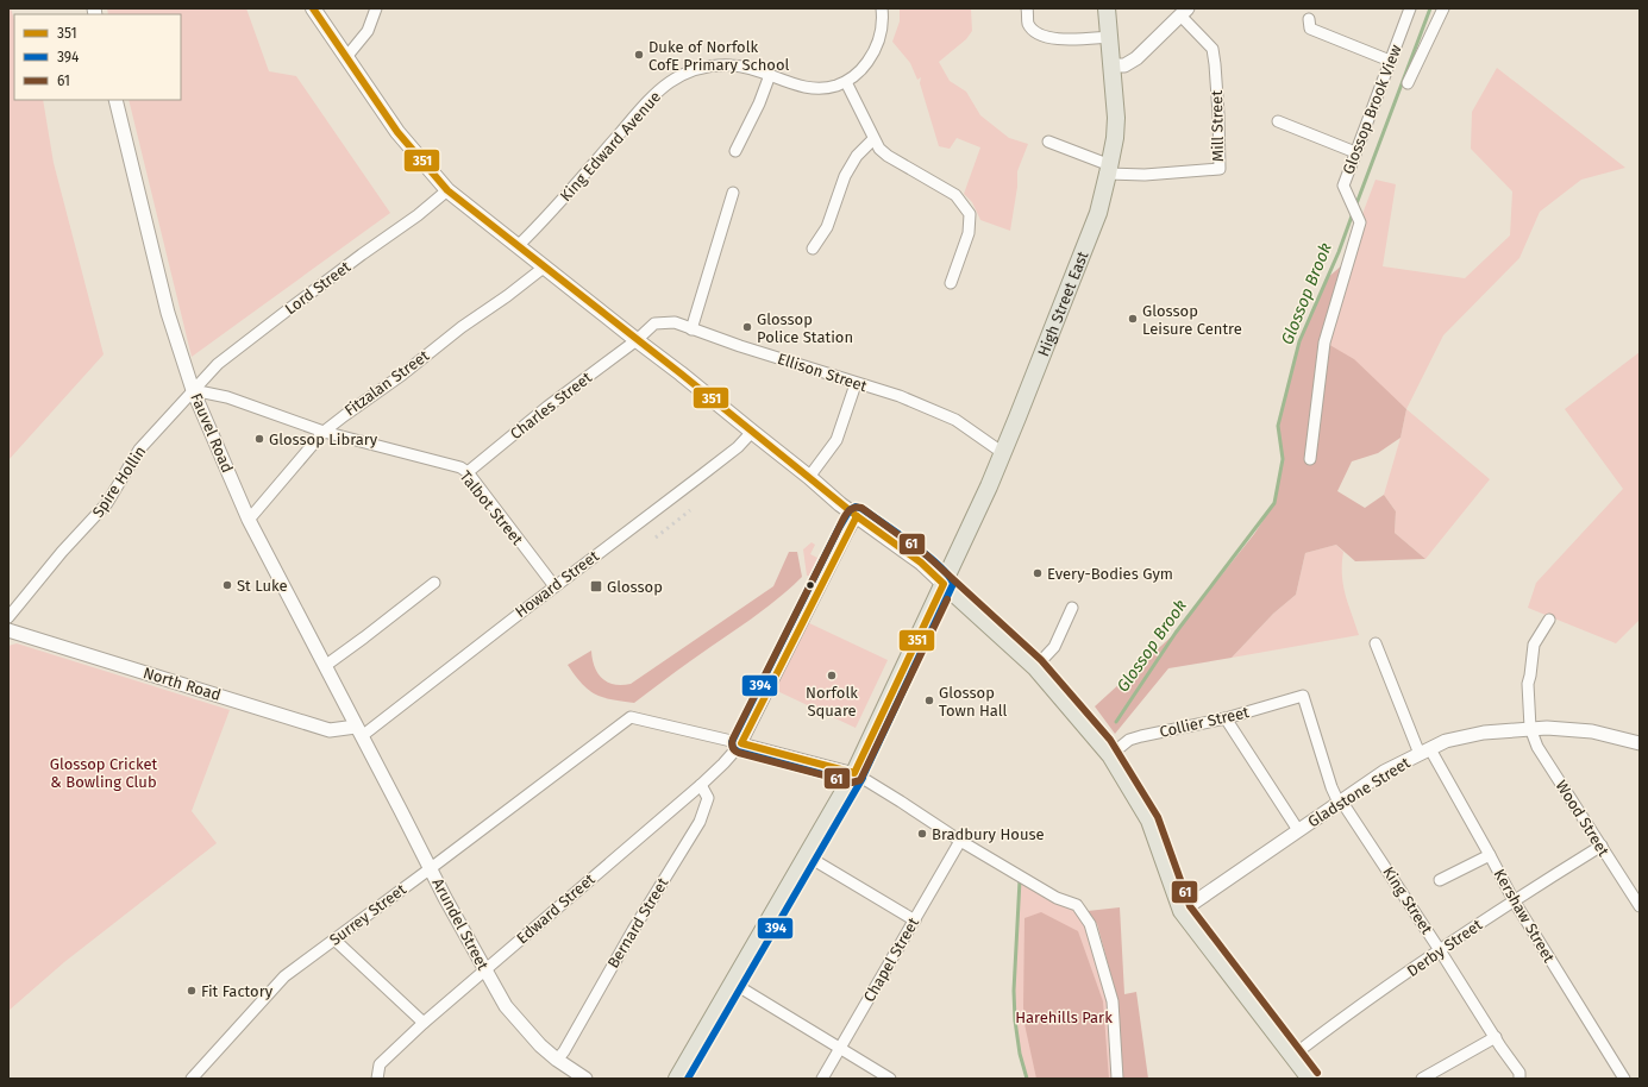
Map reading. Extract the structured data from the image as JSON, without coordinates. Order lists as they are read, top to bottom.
{
  "streets": {
    "main road": ["High Street East"],
    "street": [
      "Glossop Brook View",
      "Mill Street",
      "King Edward Avenue",
      "Lord Street",
      "Ellison Street",
      "Fitzalan Street",
      "Charles Street",
      "Fauvel Road",
      "Spire Hollin",
      "Talbot Street",
      "Howard Street",
      "North Road",
      "Collier Street",
      "Gladstone Street",
      "Wood Street",
      "King Street",
      "Edward Street",
      "Surrey Street",
      "Kershaw Street",
      "Bernard Street",
      "Arundel Street",
      "Derby Street",
      "Chapel Street"
    ]
  },
  "crossings": [
    ["Mill Street", "High Street East"],
    ["Lord Street", "Fauvel Road"],
    ["Lord Street", "Spire Hollin"],
    ["Lord Street", "Talbot Street"],
    ["High Street East", "Ellison Street"],
    ["Ellison Street", "Charles Street"],
    ["Fitzalan Street", "Fauvel Road"],
    ["Fitzalan Street", "Talbot Street"],
    ["Charles Street", "Talbot Street"],
    ["Fauvel Road", "Spire Hollin"],
    ["Fauvel Road", "Talbot Street"],
    ["Fauvel Road", "Howard Street"],
    ["Fauvel Road", "North Road"],
    ["Fauvel Road", "Arundel Street"],
    ["Spire Hollin", "Talbot Street"],
    ["Talbot Street", "Howard Street"],
    ["Howard Street", "North Road"],
    ["Howard Street", "Arundel Street"],
    ["North Road", "Arundel Street"],
    ["Collier Street", "King Street"],
    ["Gladstone Street", "Wood Street"],
    ["Gladstone Street", "King Street"],
    ["Gladstone Street", "Kershaw Street"],
    ["Wood Street", "Derby Street"],
    ["King Street", "Derby Street"],
    ["Edward Street", "Surrey Street"],
    ["Edward Street", "Bernard Street"],
    ["Edward Street", "Arundel Street"],
    ["Surrey Street", "Arundel Street"],
    ["Kershaw Street", "Derby Street"],
    ["Bernard Street", "Arundel Street"]
  ],
  "water": ["Glossop Brook"],
  "parks": ["Glossop Cricket & Bowling Club", "Harehills Park"],
  "places": {
    "other": [
      "Duke of Norfolk CofE Primary School",
      "Glossop Leisure Centre",
      "Glossop Police Station",
      "Glossop Library",
      "Every-Bodies Gym",
      "St Luke",
      "Norfolk Square",
      "Glossop Town Hall",
      "Bradbury House",
      "Fit Factory"
    ],
    "transit": ["Glossop"]
  },
  "lines": ["transit line 351", "transit line 394", "transit line 61"],
  "legend": ["351", "394", "61"]
}
